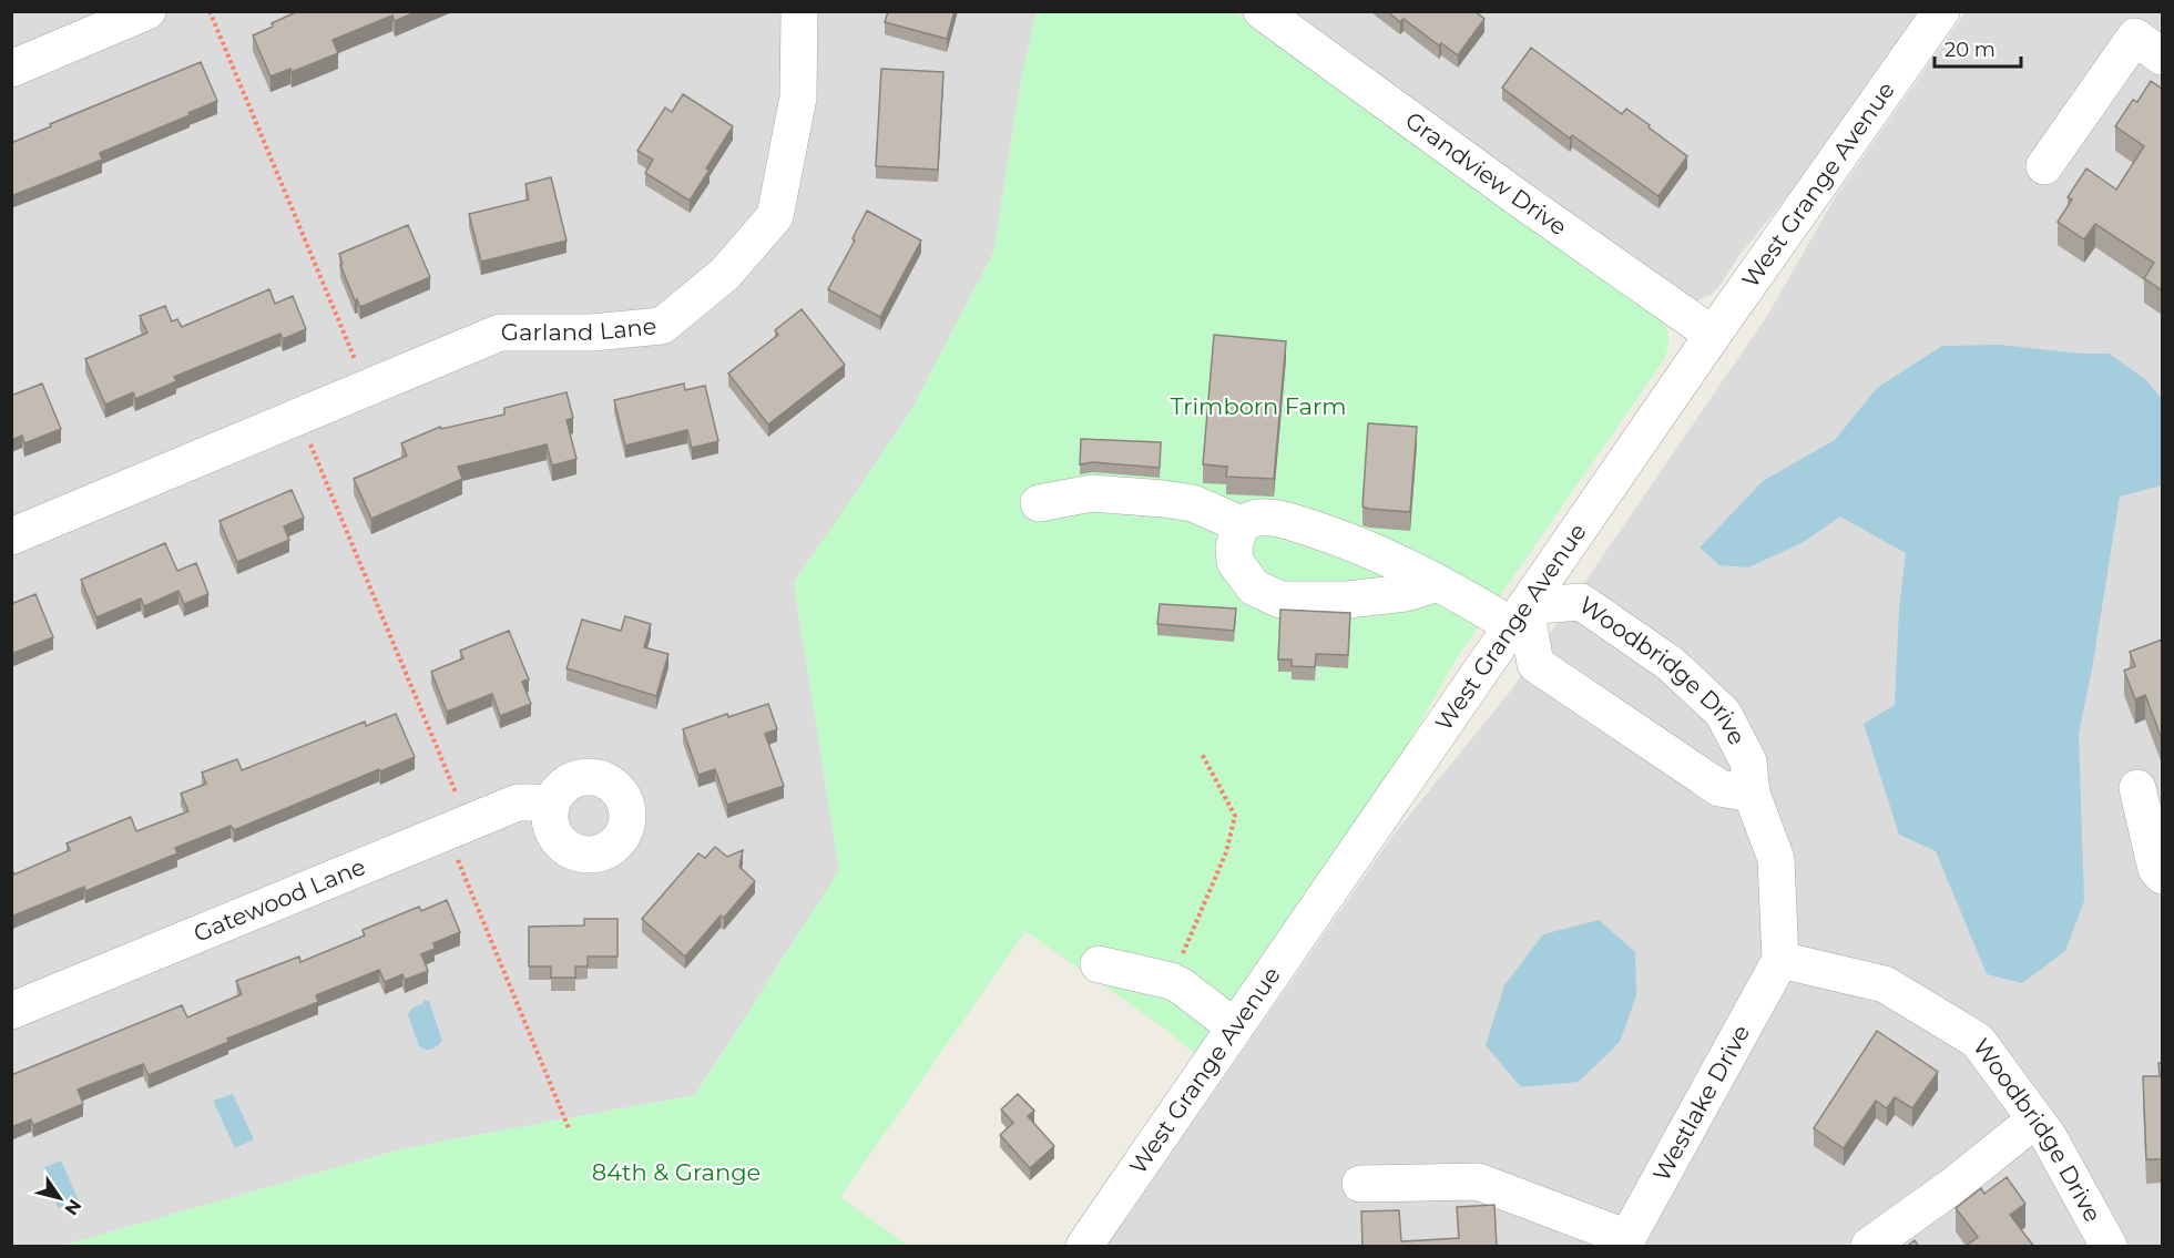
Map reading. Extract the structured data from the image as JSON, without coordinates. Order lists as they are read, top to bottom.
{
  "streets": {
    "street": [
      "Grandview Drive",
      "West Grange Avenue",
      "Garland Lane",
      "Woodbridge Drive",
      "Gatewood Lane",
      "Westlake Drive"
    ]
  },
  "crossings": [
    ["Grandview Drive", "West Grange Avenue"],
    ["West Grange Avenue", "Woodbridge Drive"],
    ["Woodbridge Drive", "Westlake Drive"]
  ],
  "parks": ["Trimborn Farm", "84th & Grange"],
  "scale_bar": "20 m",
  "north": "bottom right"
}
